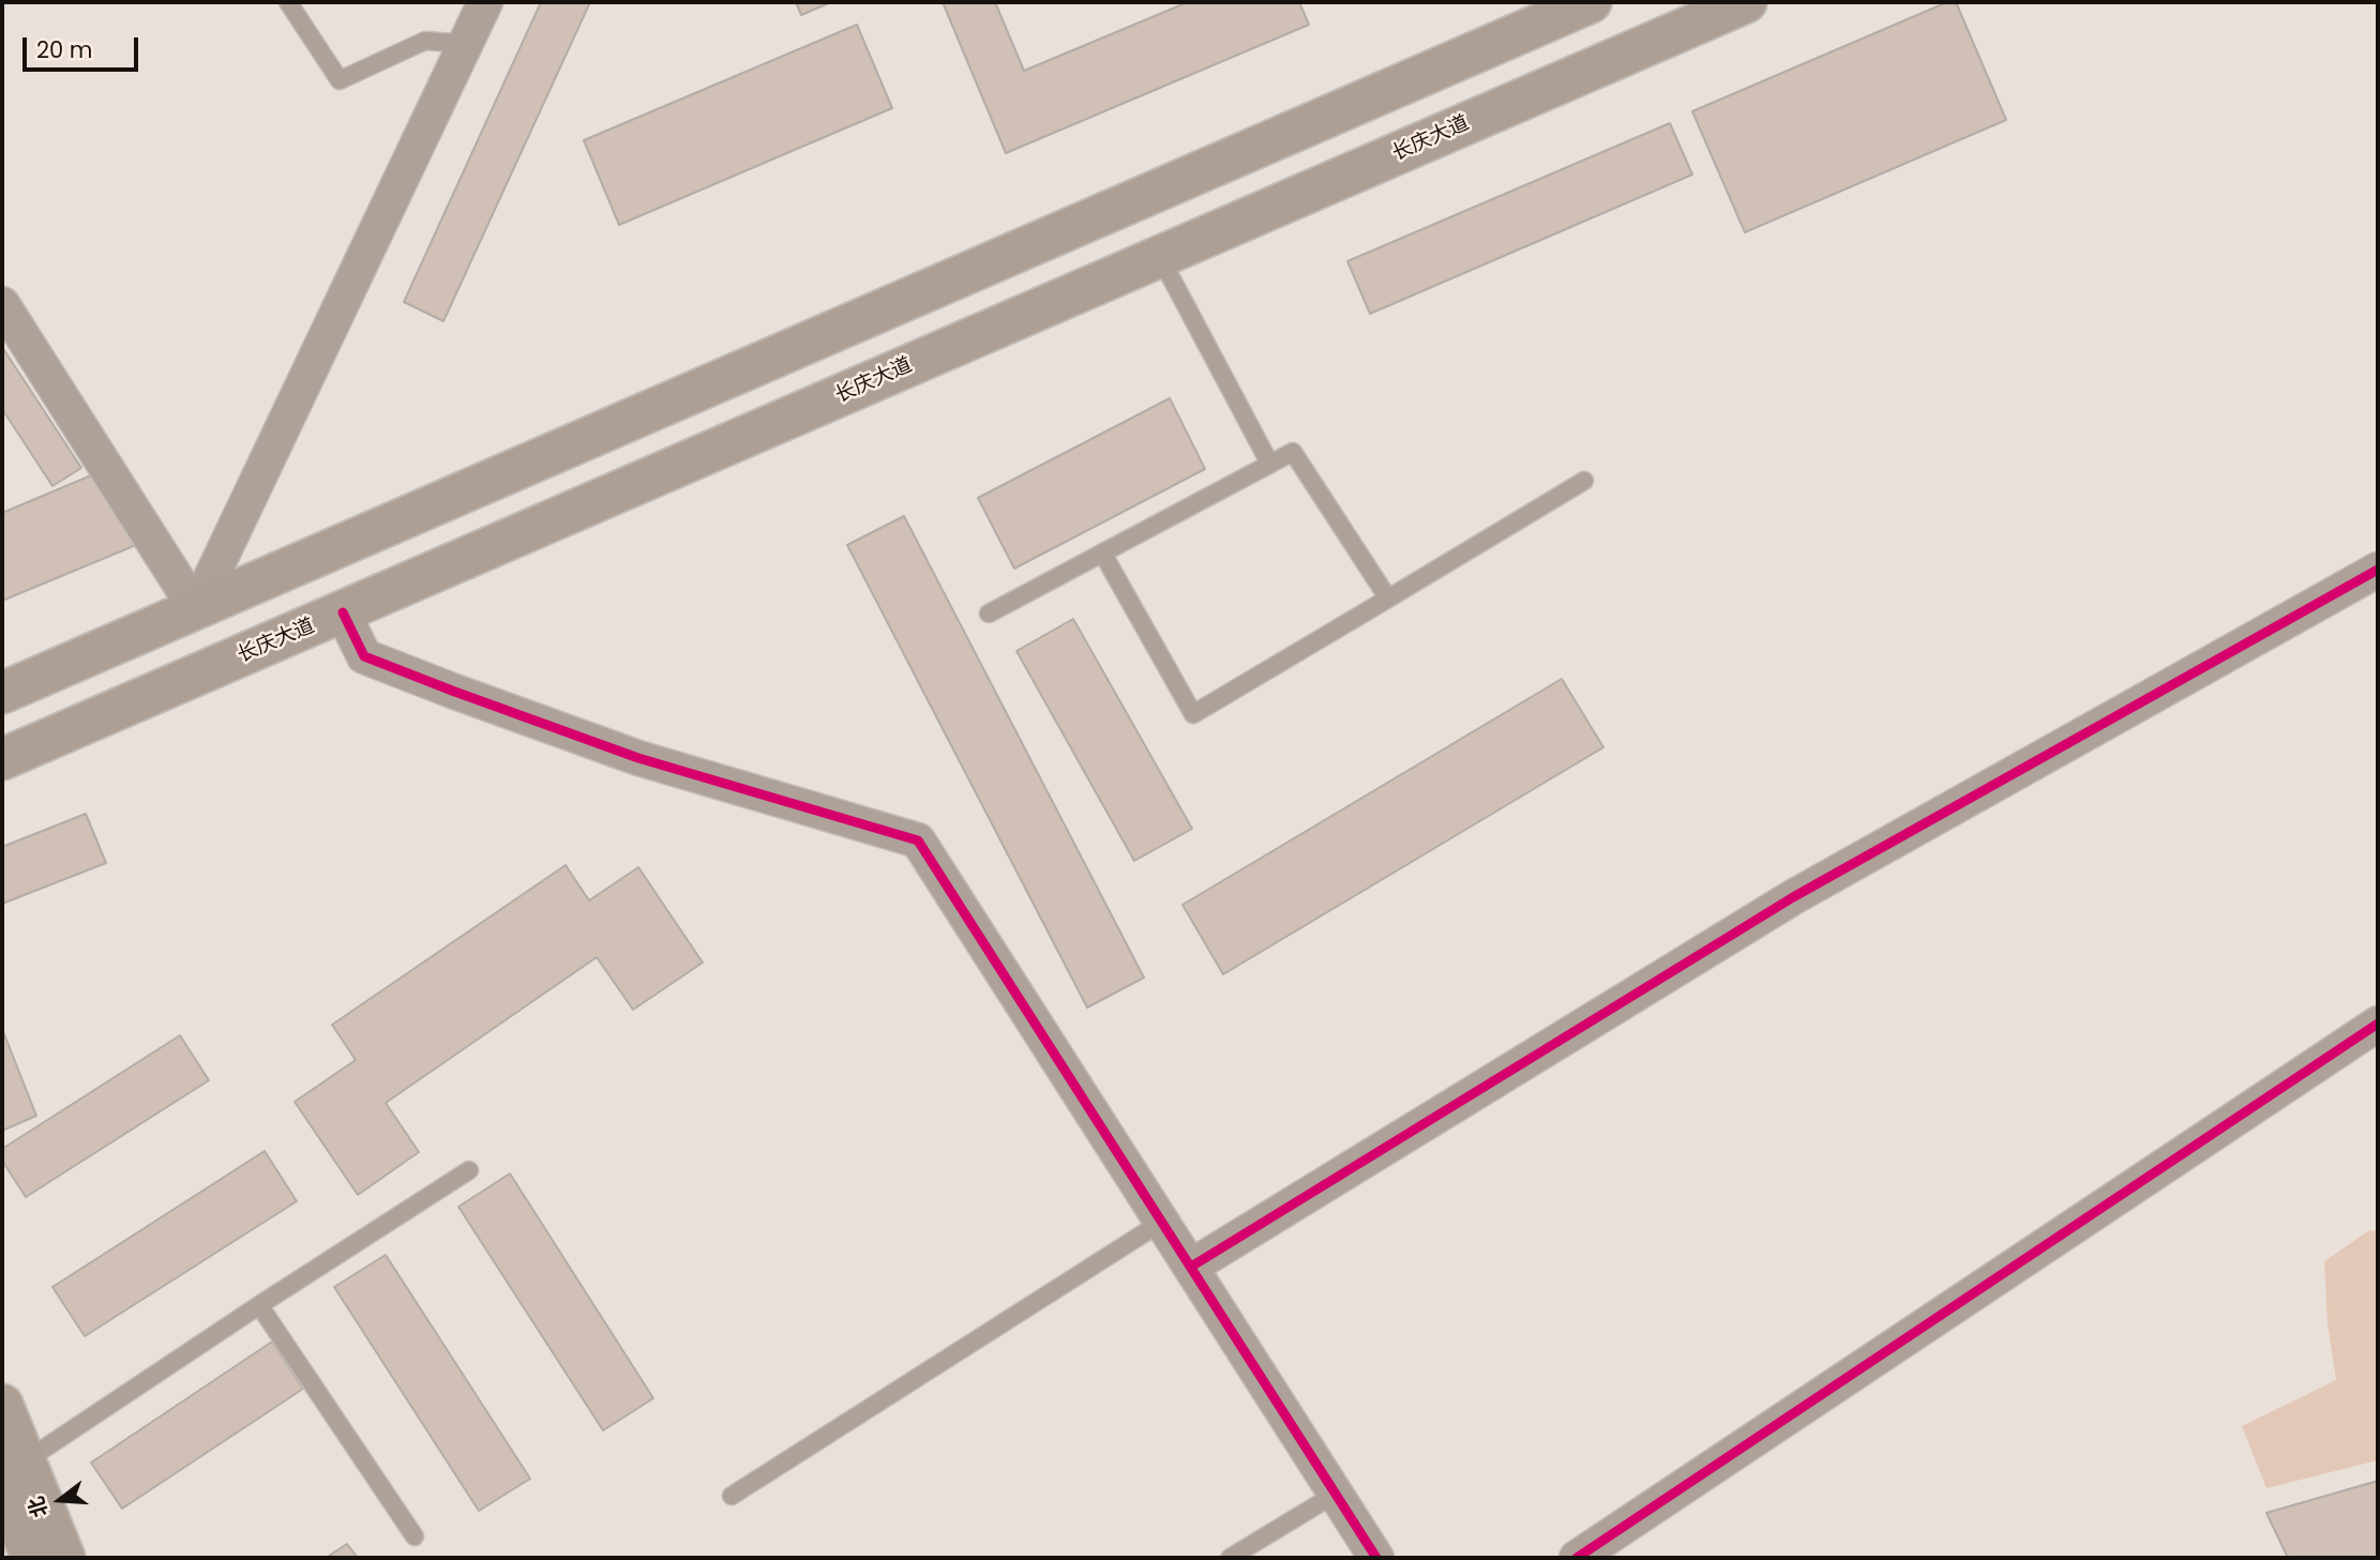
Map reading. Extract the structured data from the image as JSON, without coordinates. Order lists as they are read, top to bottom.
{
  "streets": {
    "main road": ["长庆大道"]
  },
  "scale_bar": "20 m",
  "north": "left"
}
